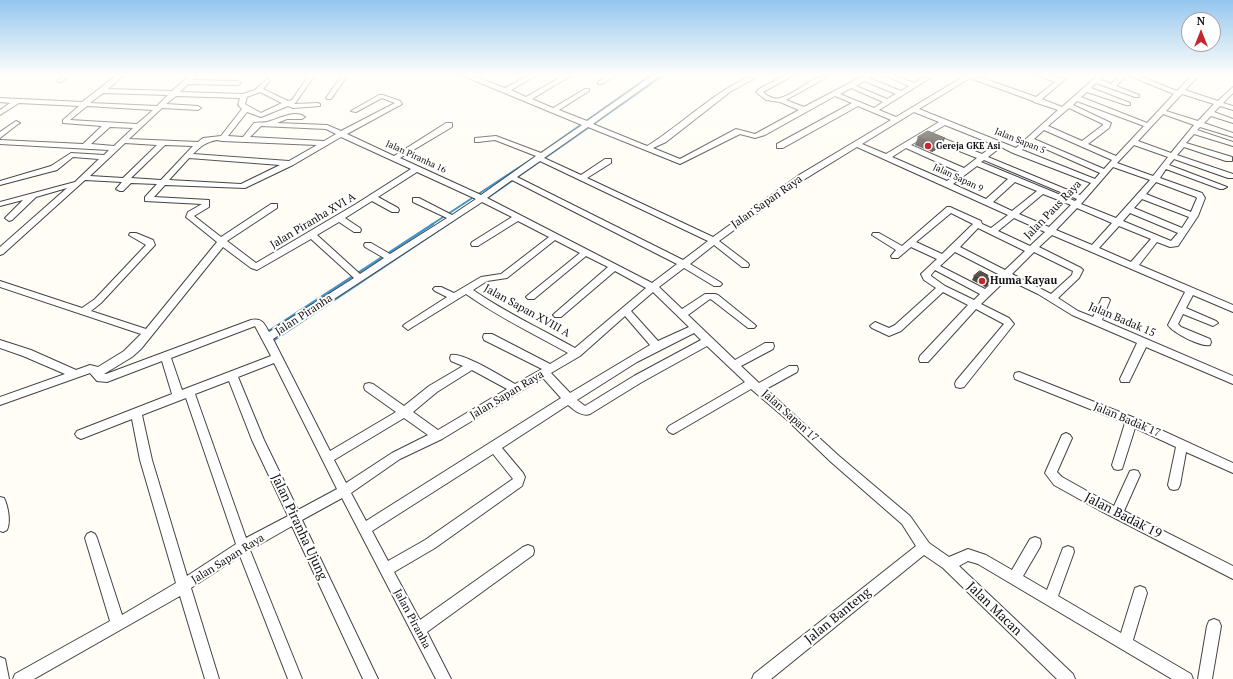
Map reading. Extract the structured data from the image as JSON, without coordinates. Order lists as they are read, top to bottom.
{
  "streets": {
    "street": [
      "Jalan Sapan 5",
      "Jalan Piranha 16",
      "Jalan Sapan 9",
      "Jalan Sapan Raya",
      "Jalan Paus Raya",
      "Jalan Piranha XVI A",
      "Jalan Sapan XVIII A",
      "Jalan Piranha",
      "Jalan Badak 15",
      "Jalan Sapan 17",
      "Jalan Badak 17",
      "Jalan Badak 19",
      "Jalan Piranha Ujung",
      "Jalan Macan",
      "Jalan Banteng"
    ]
  },
  "crossings": [
    ["Jalan Sapan 5", "Jalan Sapan Raya"],
    ["Jalan Sapan 5", "Jalan Paus Raya"],
    ["Jalan Piranha 16", "Jalan Piranha XVI A"],
    ["Jalan Piranha 16", "Jalan Piranha"],
    ["Jalan Piranha 16", "Jalan Sapan 17"],
    ["Jalan Sapan 9", "Jalan Sapan Raya"],
    ["Jalan Sapan 9", "Jalan Paus Raya"],
    ["Jalan Sapan Raya", "Jalan Sapan XVIII A"],
    ["Jalan Sapan Raya", "Jalan Piranha"],
    ["Jalan Sapan Raya", "Jalan Sapan 17"],
    ["Jalan Sapan Raya", "Jalan Piranha Ujung"],
    ["Jalan Paus Raya", "Jalan Badak 15"],
    ["Jalan Sapan 17", "Jalan Macan"],
    ["Jalan Sapan 17", "Jalan Banteng"],
    ["Jalan Macan", "Jalan Banteng"]
  ],
  "places": ["Gereja GKE Asi", "Huma Kayau"],
  "north": "top"
}
